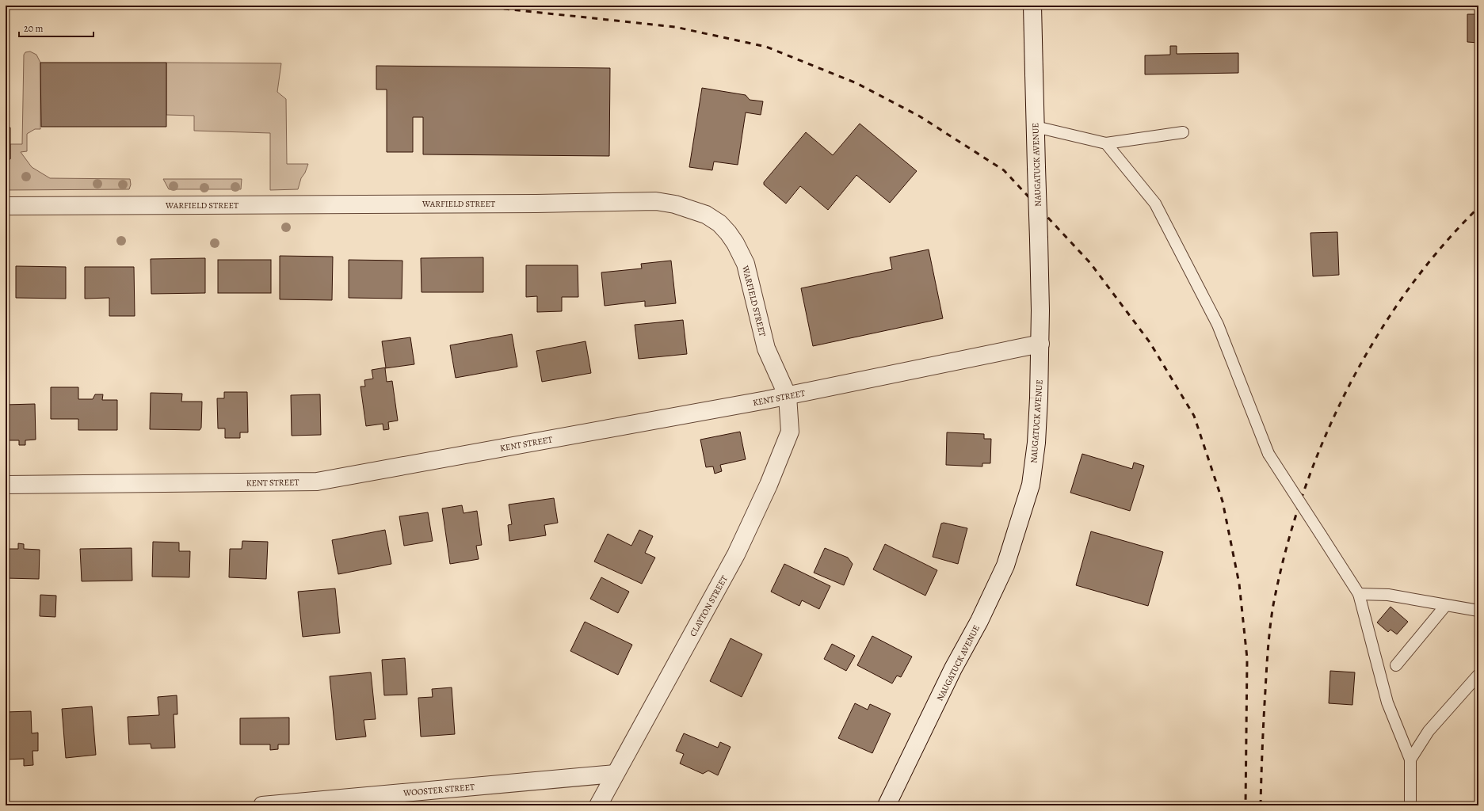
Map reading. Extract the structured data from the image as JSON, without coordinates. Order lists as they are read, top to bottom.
{
  "streets": {
    "street": [
      "NAUGATUCK AVENUE",
      "WARFIELD STREET",
      "KENT STREET",
      "CLAYTON STREET",
      "WOOSTER STREET"
    ]
  },
  "crossings": [
    ["NAUGATUCK AVENUE", "KENT STREET"],
    ["WARFIELD STREET", "KENT STREET"],
    ["WARFIELD STREET", "CLAYTON STREET"],
    ["KENT STREET", "CLAYTON STREET"],
    ["CLAYTON STREET", "WOOSTER STREET"]
  ],
  "scale_bar": "20 m"
}
